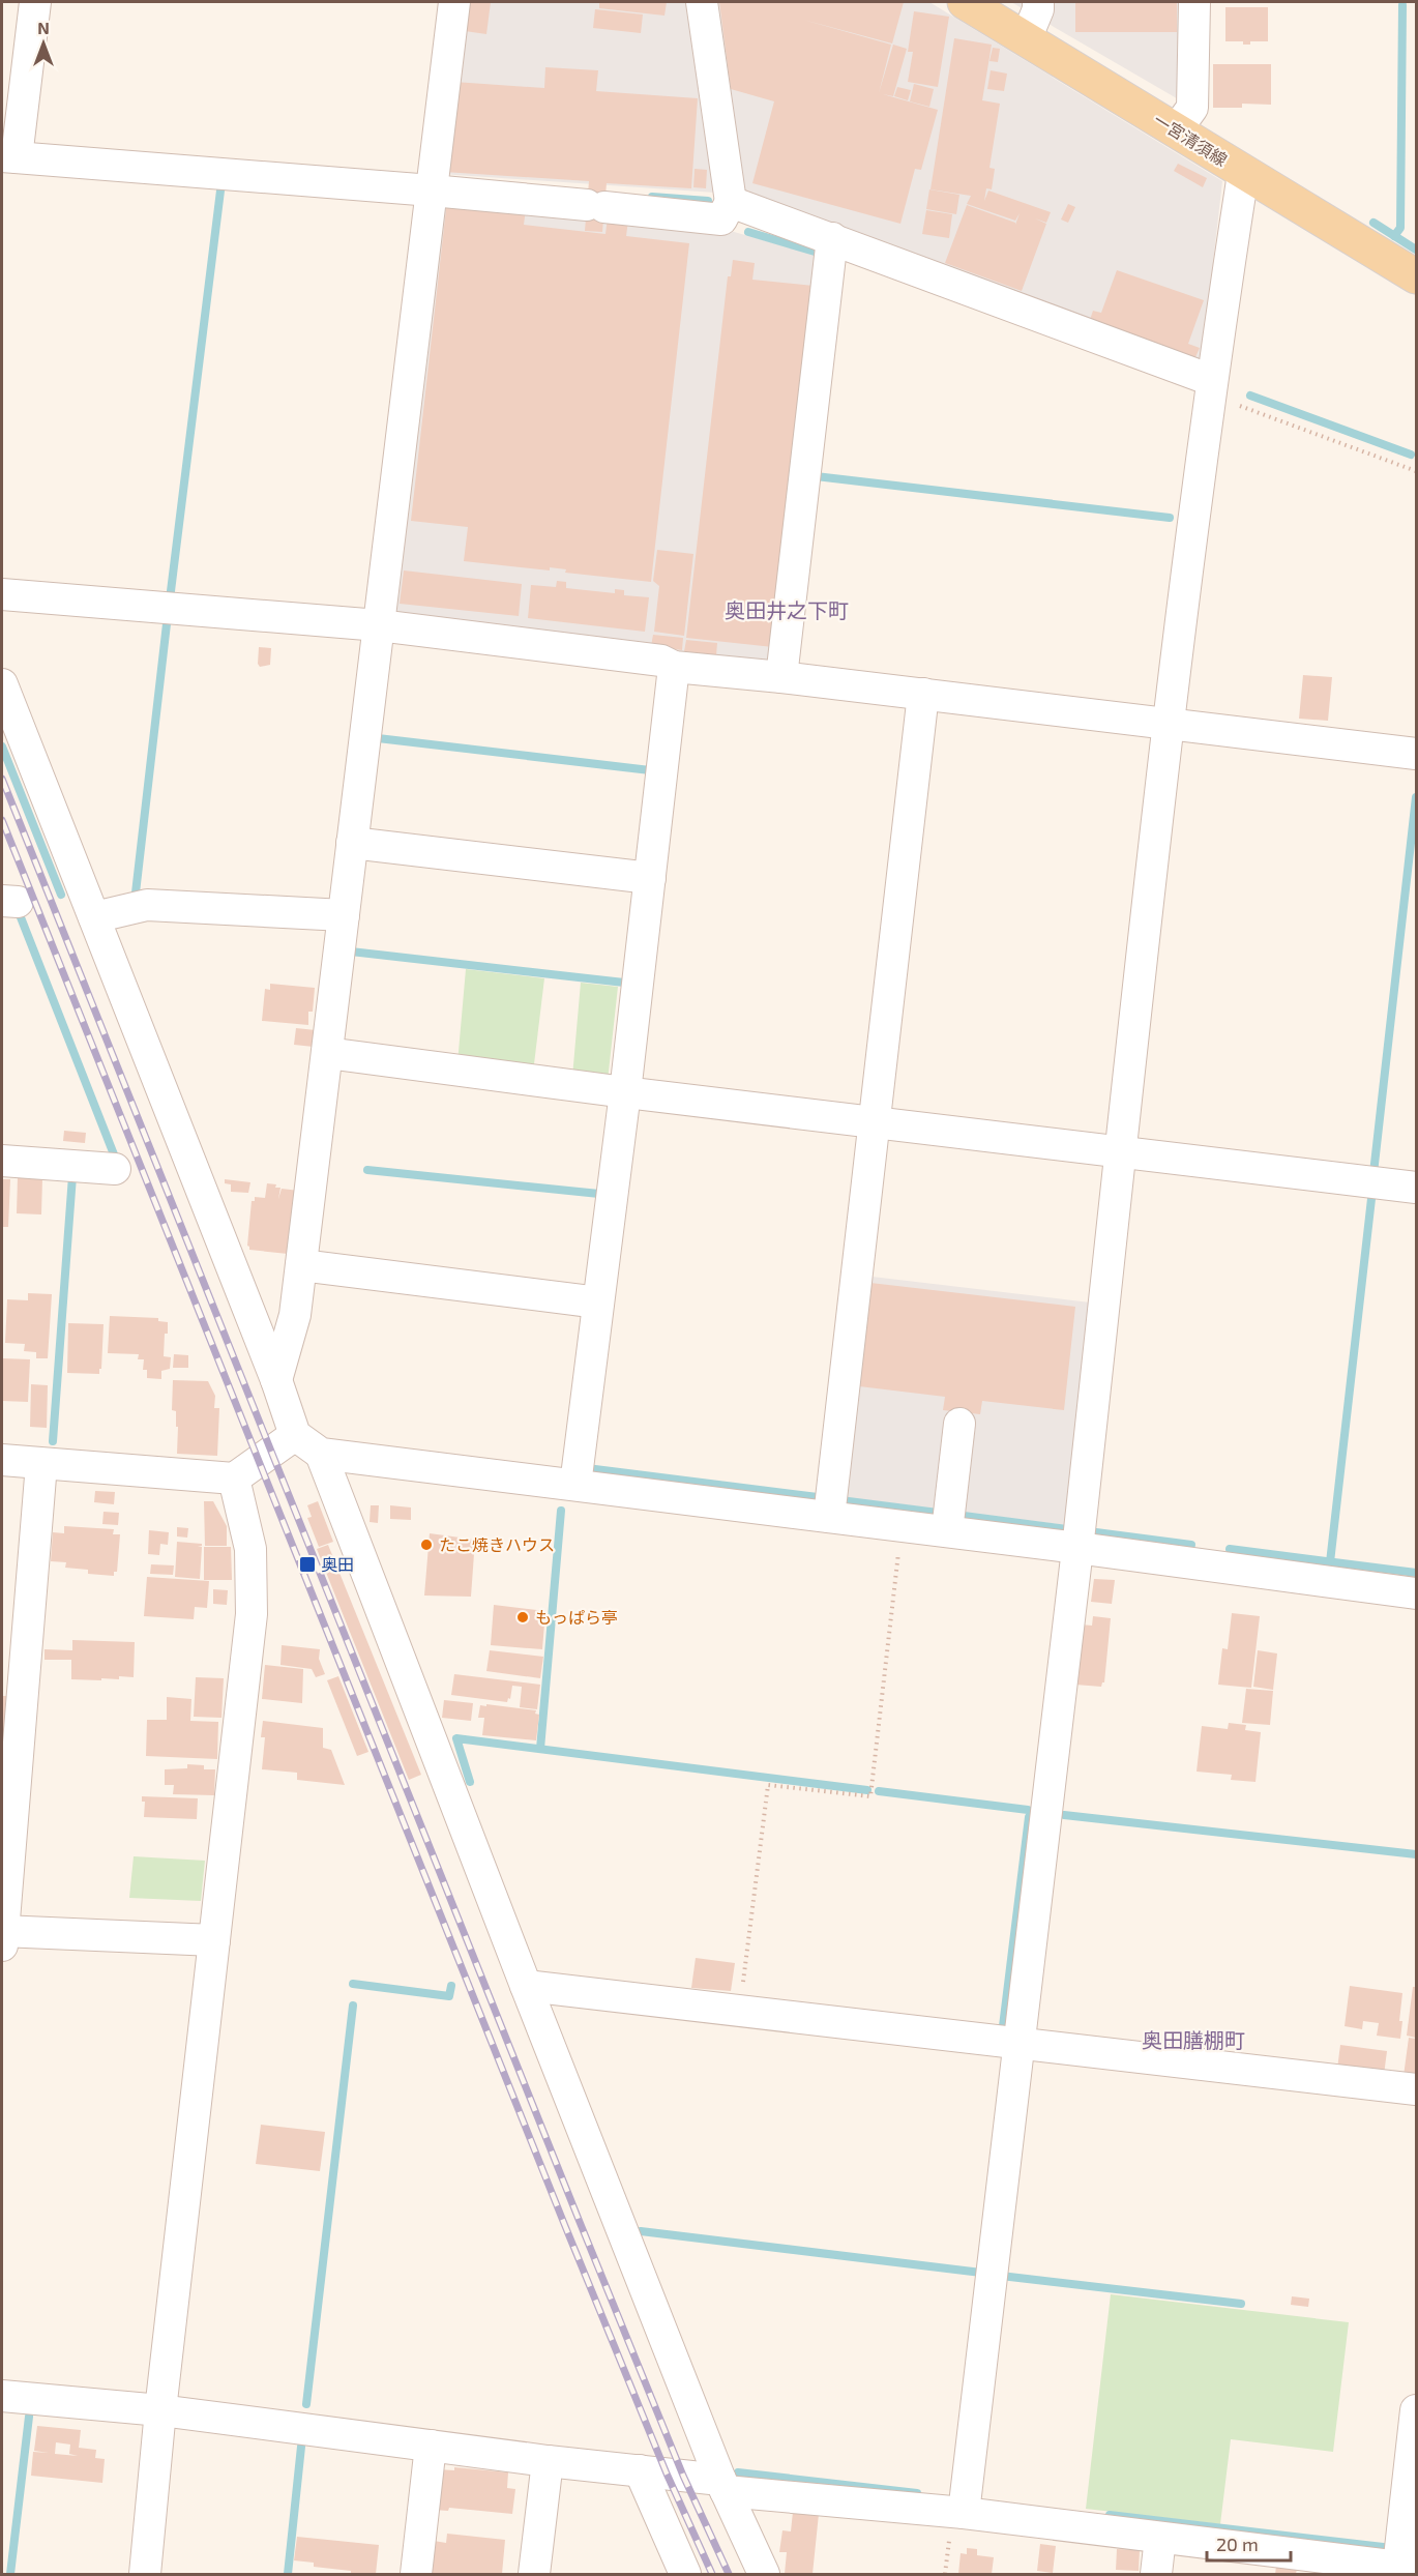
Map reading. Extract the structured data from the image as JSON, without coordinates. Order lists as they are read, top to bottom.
{
  "streets": {
    "main road": ["一宮清須線"]
  },
  "districts": ["奥田井之下町", "奥田膳棚町"],
  "places": {
    "other": ["たこ焼きハウス", "もっぱら亭"],
    "transit": ["奥田"]
  },
  "scale_bar": "20 m",
  "north": "top"
}
